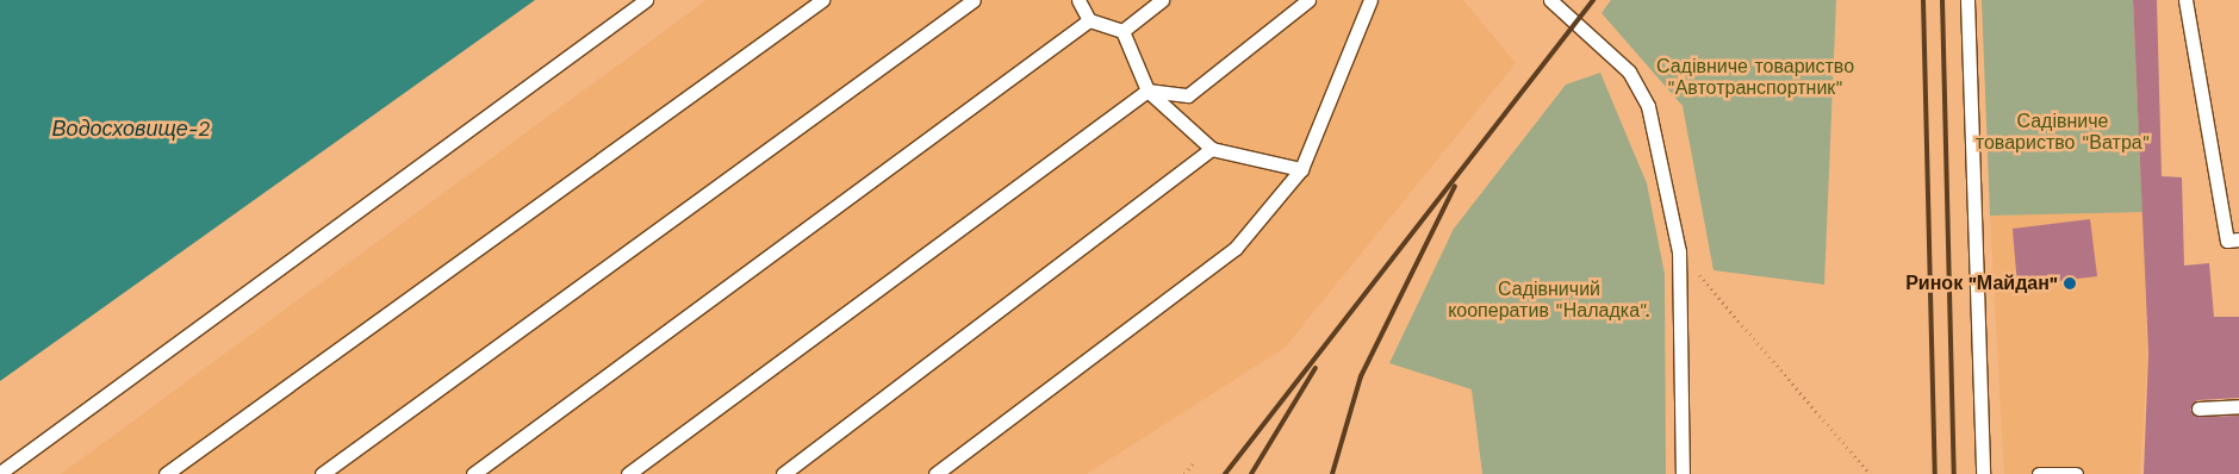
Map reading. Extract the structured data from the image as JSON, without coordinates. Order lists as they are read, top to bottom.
{
  "water": ["Водосховище-2"],
  "parks": ["Садівниче товариство \"Автотранспортник\"", "Садівниче товариство \"Ватра\"", "Садівничий кооператив \"Наладка\"."],
  "places": ["Ринок \"Майдан\""]
}
